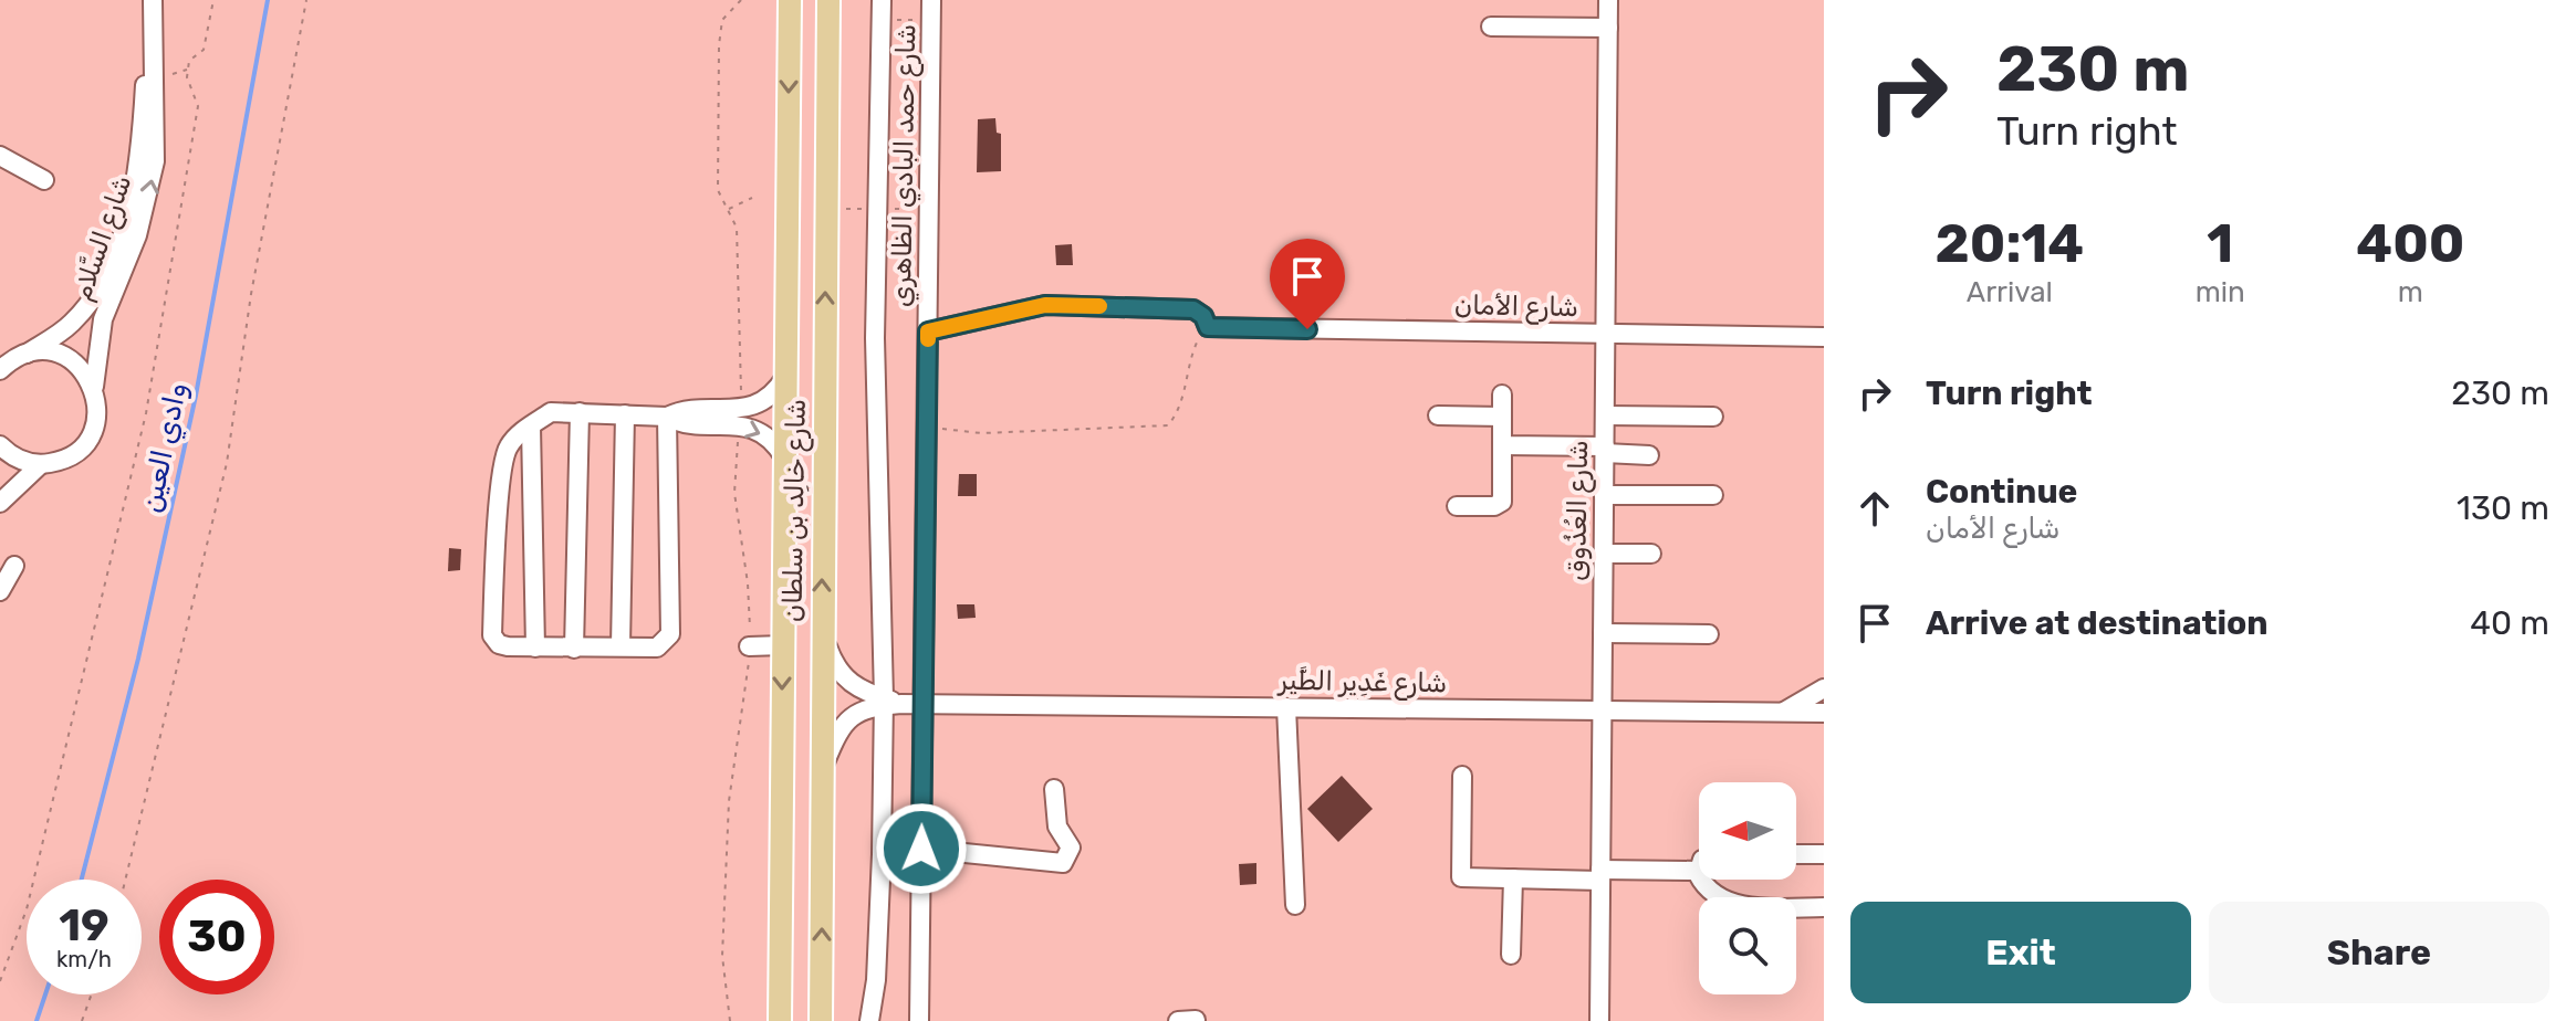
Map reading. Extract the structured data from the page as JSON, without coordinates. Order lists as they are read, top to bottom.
{
  "streets": {
    "main road": ["شارع خالِد بن سلطان"],
    "street": [
      "شارع حمد البادي الظاهري",
      "شارع السَّلام",
      "شارع الأمان",
      "شارع العُذُوق",
      "شارع غَدِير الطَّير"
    ]
  },
  "crossings": [
    ["شارع حمد البادي الظاهري", "شارع غَدِير الطَّير"],
    ["شارع الأمان", "شارع العُذُوق"],
    ["شارع خالِد بن سلطان", "شارع غَدِير الطَّير"],
    ["شارع العُذُوق", "شارع غَدِير الطَّير"]
  ],
  "water": ["وادي العين"],
  "north": "left",
  "page": {
    "turn": ["230 m", "Turn right"],
    "eta": [
      "20:14",
      "Arrival",
      "1",
      "min",
      "400",
      "m"
    ],
    "list": [
      {
        "name": "Turn right",
        "value": "230 m"
      },
      {
        "name": "Continue",
        "note": "شارع الأمان",
        "value": "130 m"
      },
      {
        "name": "Arrive at destination",
        "value": "40 m"
      }
    ],
    "speed": "19 km/h",
    "limit": "30",
    "buttons": ["Exit", "Share"]
  }
}
